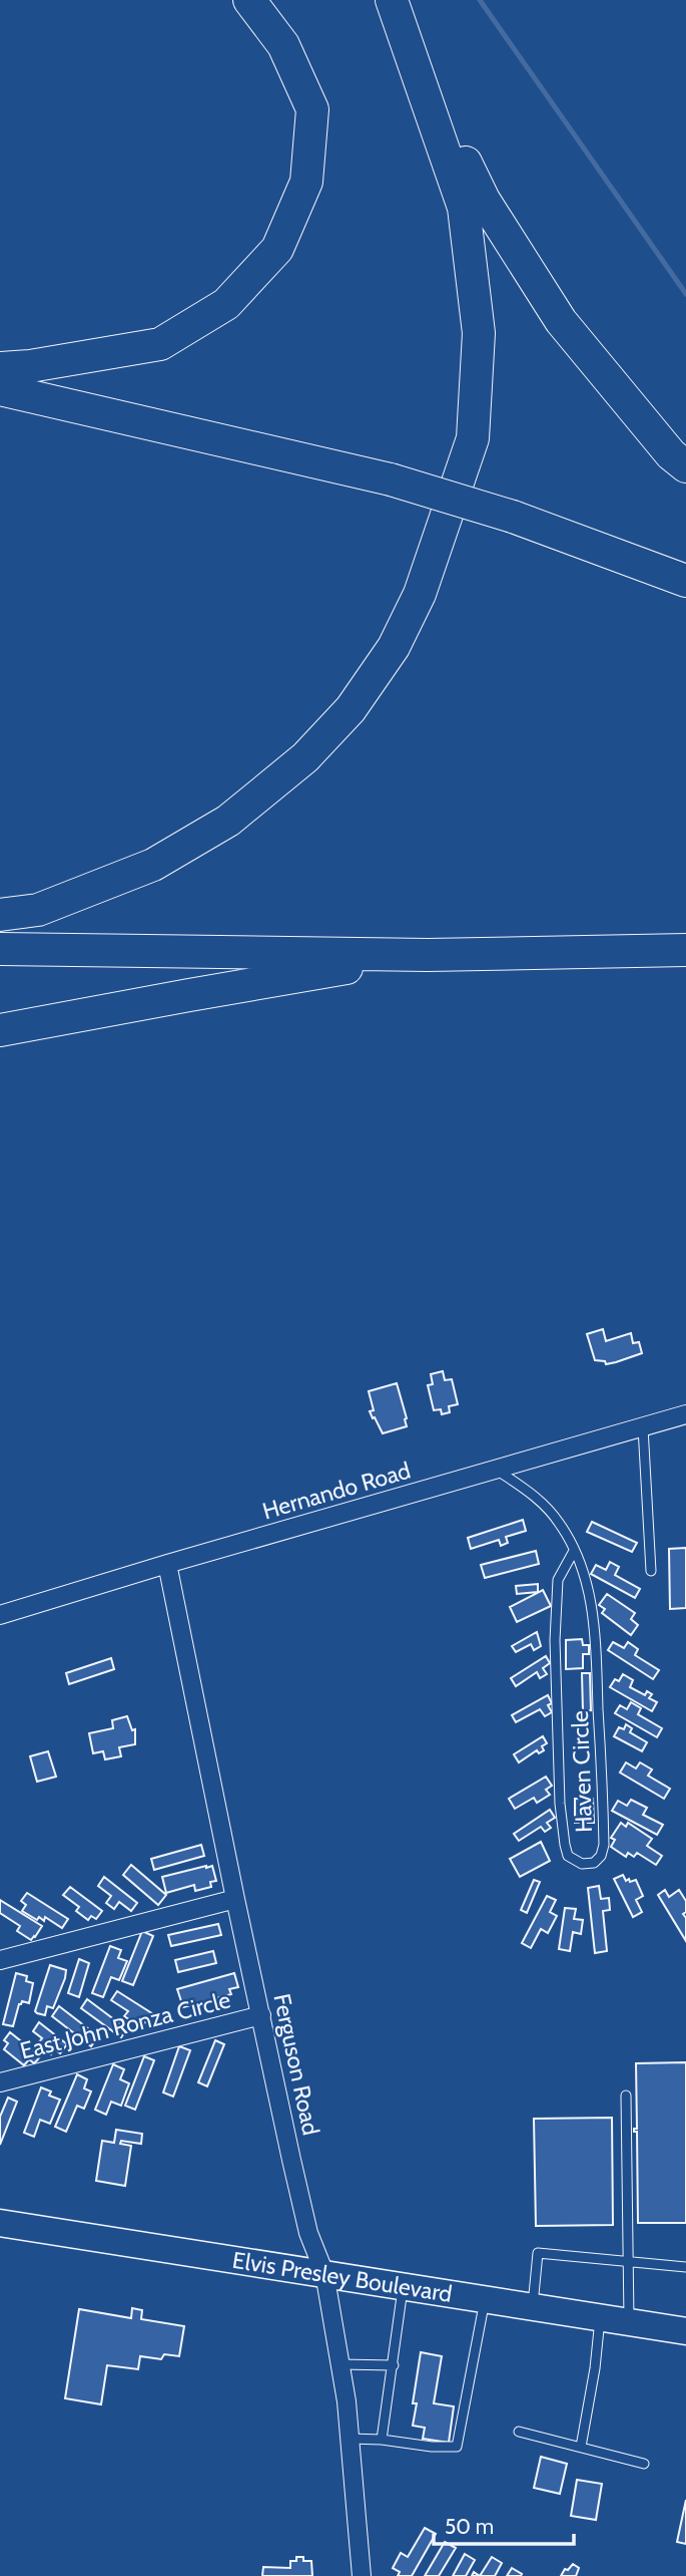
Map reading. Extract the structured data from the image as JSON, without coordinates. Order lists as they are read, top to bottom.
{
  "streets": {
    "main road": ["Elvis Presley Boulevard"],
    "street": ["Hernando Road", "East John Ronza Circle", "Ferguson Road"],
    "lane": ["Haven Circle"]
  },
  "crossings": [
    ["Hernando Road", "Haven Circle"],
    ["Hernando Road", "Ferguson Road"],
    ["East John Ronza Circle", "Ferguson Road"],
    ["Ferguson Road", "Elvis Presley Boulevard"]
  ],
  "scale_bar": "50 m"
}
